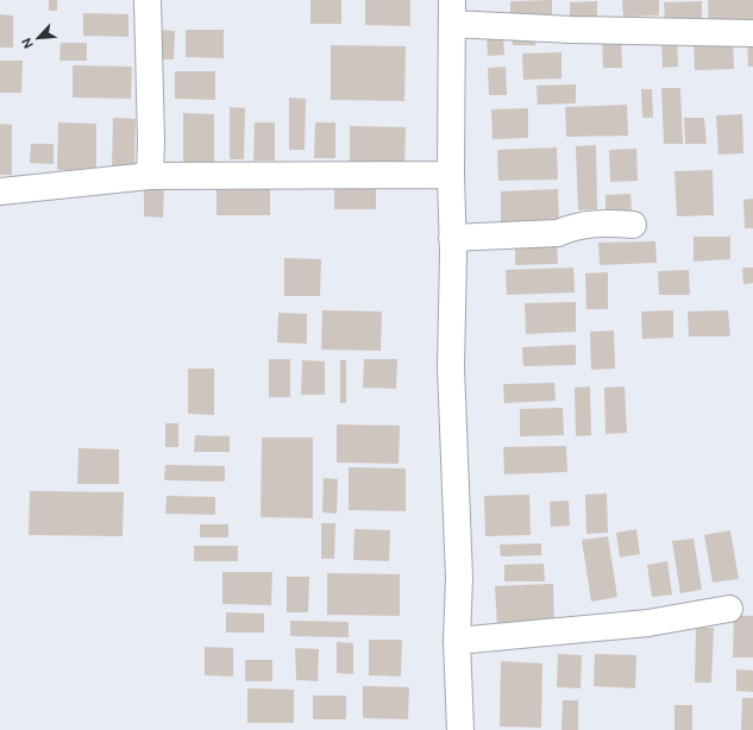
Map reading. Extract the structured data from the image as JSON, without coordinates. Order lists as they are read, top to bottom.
{
  "north": "bottom left"
}
